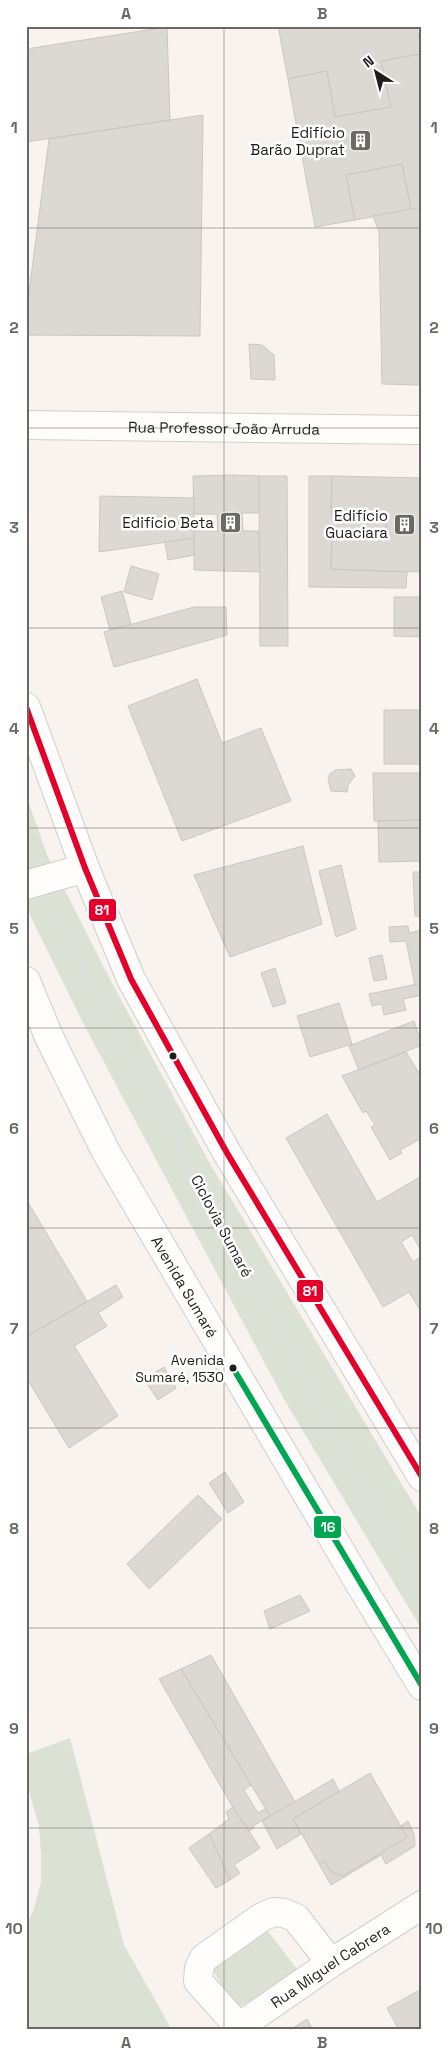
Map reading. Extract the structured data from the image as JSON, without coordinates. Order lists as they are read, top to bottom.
{
  "streets": {
    "main road": ["Rua Professor João Arruda", "Avenida Sumaré", "Rua Miguel Cabrera"],
    "path": ["Ciclovia Sumaré"]
  },
  "places": {
    "building": ["Edifício Barão Duprat", "Edifício Beta", "Edifício Guaciara"],
    "other": ["Avenida Sumaré, 1530"]
  },
  "lines": ["transit line 81", "transit line 16"],
  "north": "top left",
  "grid": {
    "columns": ["A", "B"],
    "rows": [
      "1",
      "2",
      "3",
      "4",
      "5",
      "6",
      "7",
      "8",
      "9",
      "10"
    ]
  }
}
